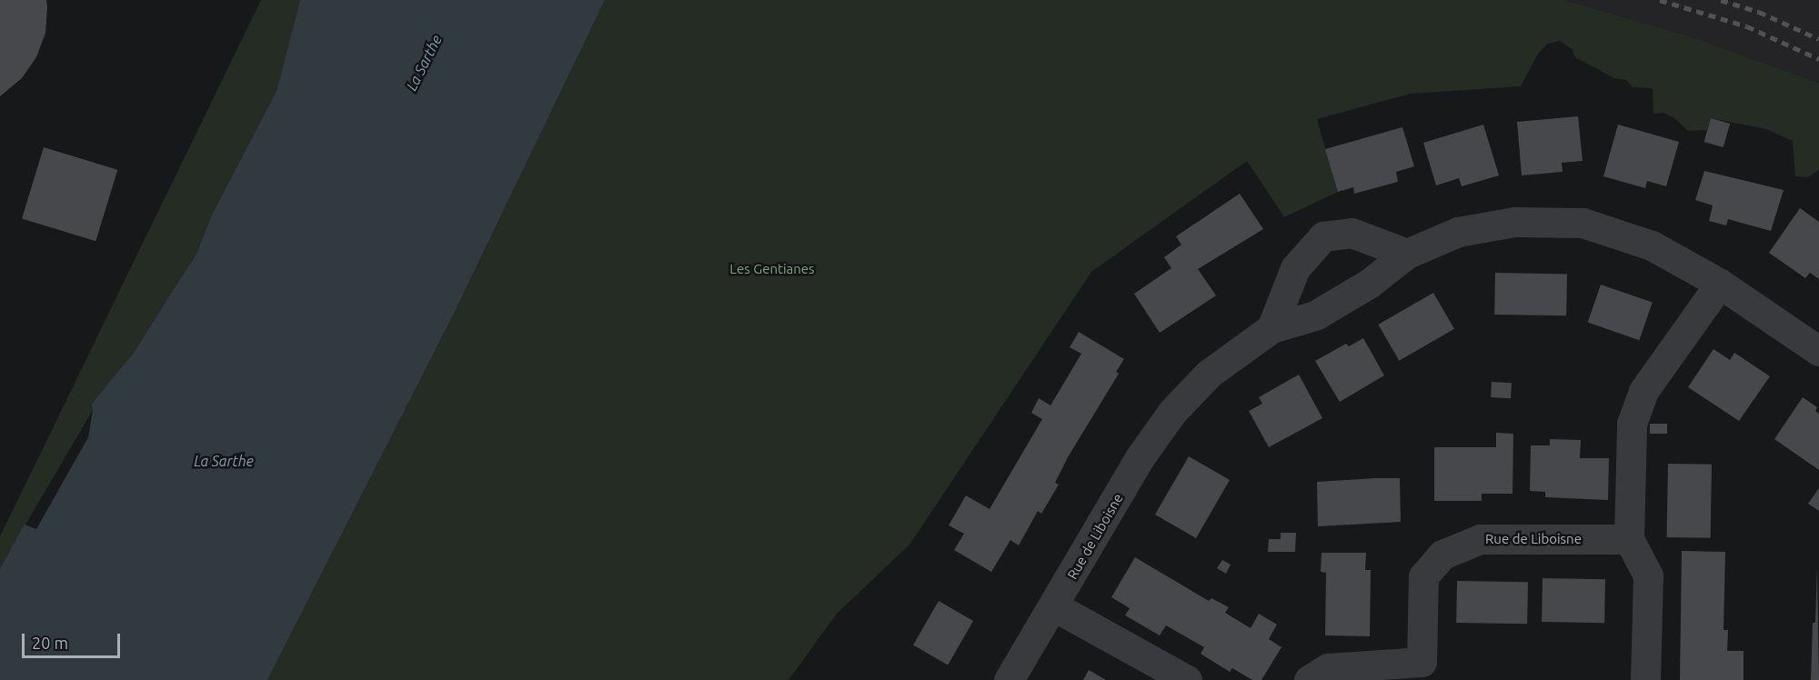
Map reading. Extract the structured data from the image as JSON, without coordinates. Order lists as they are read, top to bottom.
{
  "streets": {
    "street": ["Rue de Liboisne"]
  },
  "water": ["La Sarthe"],
  "parks": ["Les Gentianes"],
  "scale_bar": "20 m"
}
